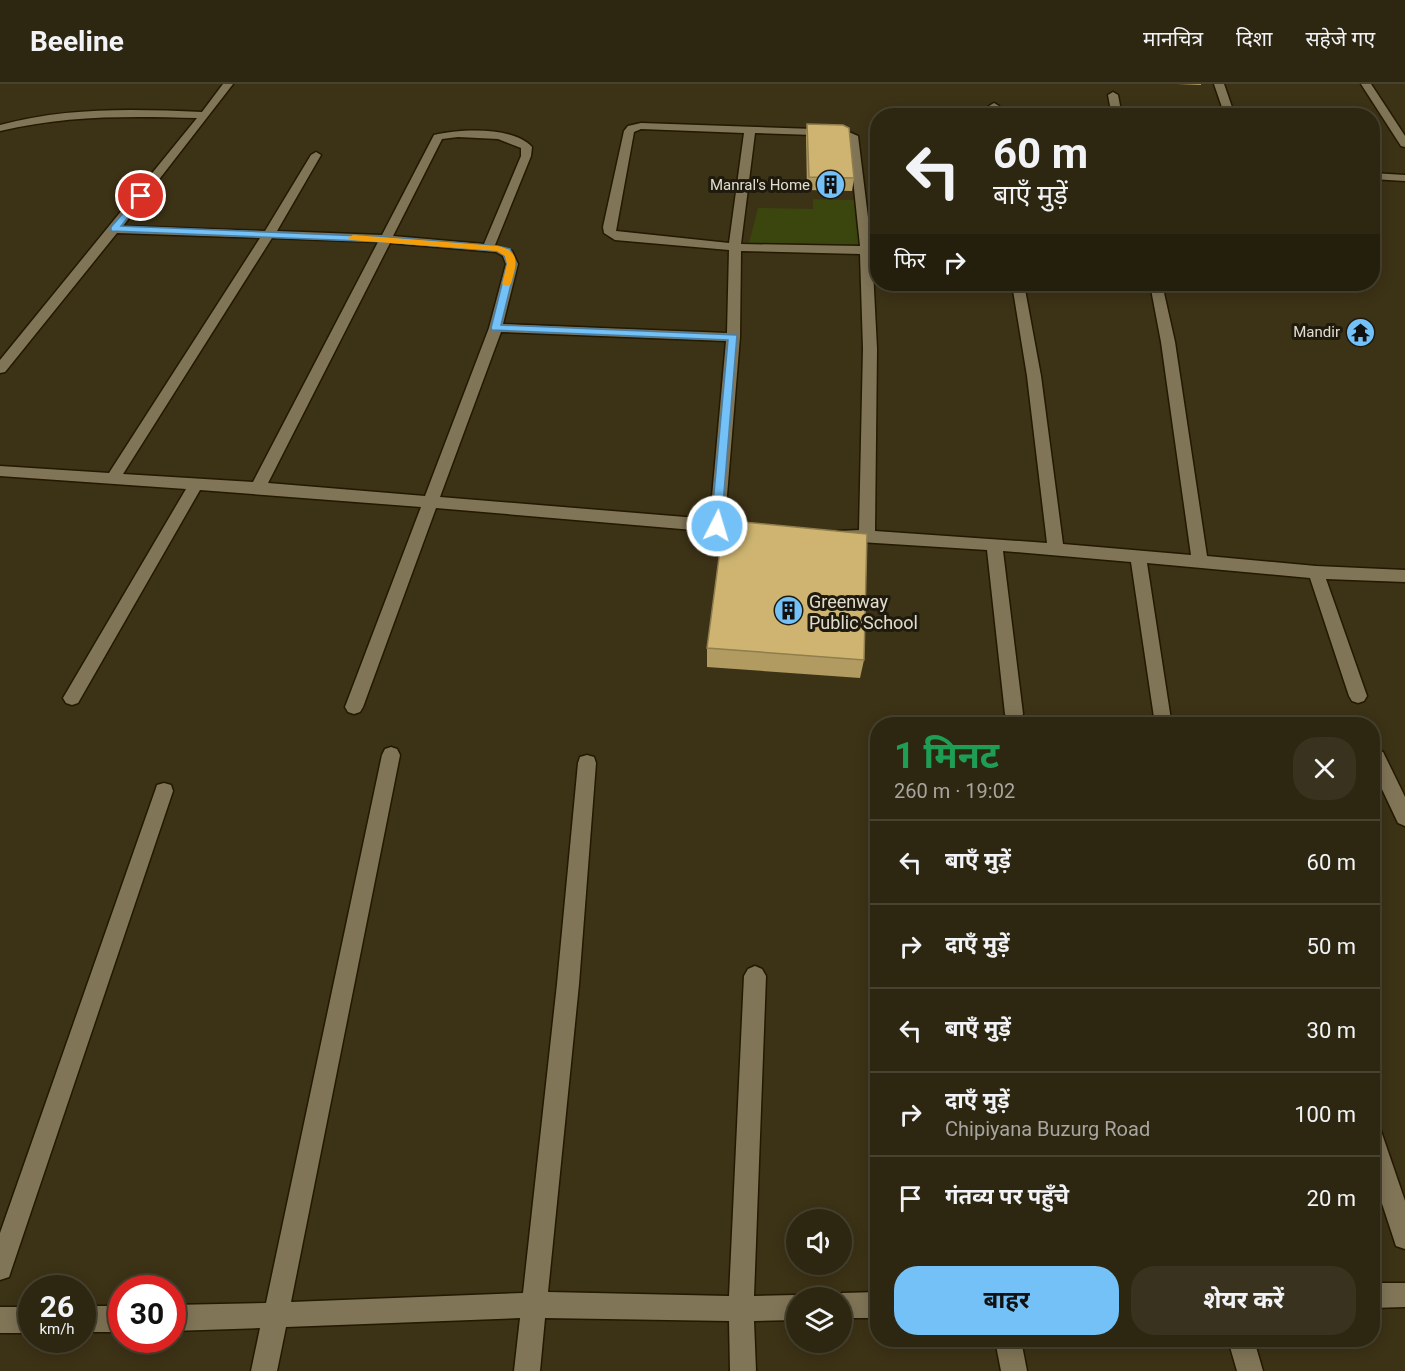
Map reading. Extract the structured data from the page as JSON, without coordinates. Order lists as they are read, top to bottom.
{
  "places": {
    "building": ["Manral's Home", "Greenway Public School"],
    "temple": ["Mandir"]
  },
  "page": {
    "header": "Beeline",
    "nav": ["मानचित्र", "दिशा", "सहेजे गए"],
    "turn": ["60 m", "बाएँ मुड़ें"],
    "then": "फिर",
    "heading": ["1 मिनट", "260 m · 19:02"],
    "list": [
      {
        "name": "बाएँ मुड़ें",
        "value": "60 m"
      },
      {
        "name": "दाएँ मुड़ें",
        "value": "50 m"
      },
      {
        "name": "बाएँ मुड़ें",
        "value": "30 m"
      },
      {
        "name": "दाएँ मुड़ें",
        "note": "Chipiyana Buzurg Road",
        "value": "100 m"
      },
      {
        "name": "गंतव्य पर पहुँचे",
        "value": "20 m"
      }
    ],
    "buttons": ["बाहर", "शेयर करें"],
    "speed": "26 km/h",
    "limit": "30"
  }
}
